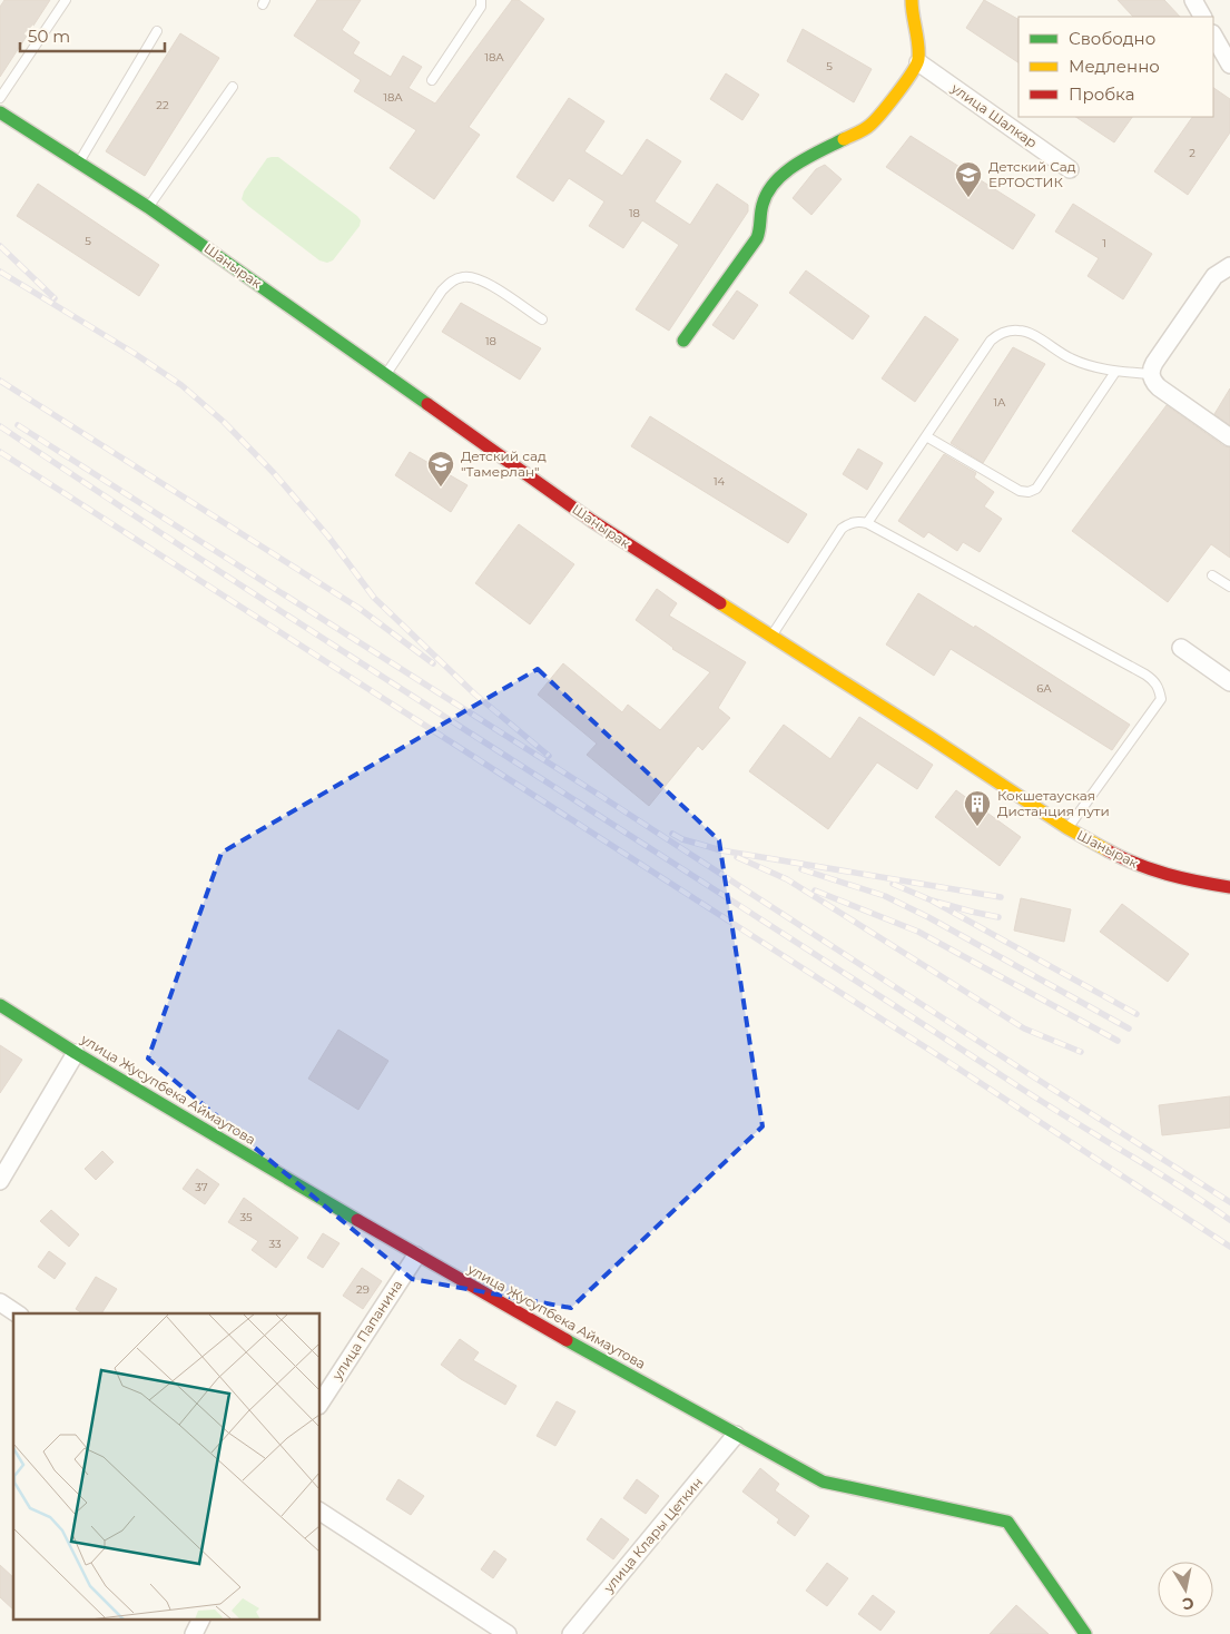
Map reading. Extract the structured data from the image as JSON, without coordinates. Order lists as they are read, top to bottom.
{
  "streets": {
    "street": [
      "улица Шалкар",
      "Шанырак",
      "улица Жусупбека Аймаутова",
      "улица Папанина",
      "улица Клары Цеткин"
    ]
  },
  "crossings": [
    ["улица Жусупбека Аймаутова", "улица Папанина"],
    ["улица Жусупбека Аймаутова", "улица Клары Цеткин"]
  ],
  "places": {
    "school or university": ["Детский Сад ЕРТОСТИК", "Детский сад \"Тамерлан\""],
    "building": ["Кокшетауская Дистанция пути"]
  },
  "house_numbers": [
    "18А",
    "5",
    "18А",
    "22",
    "2",
    "18",
    "5",
    "1",
    "18",
    "1А",
    "14",
    "6А",
    "37",
    "35",
    "33",
    "29"
  ],
  "legend": ["Свободно", "Медленно", "Пробка"],
  "scale_bar": "50 m",
  "north": "bottom"
}
